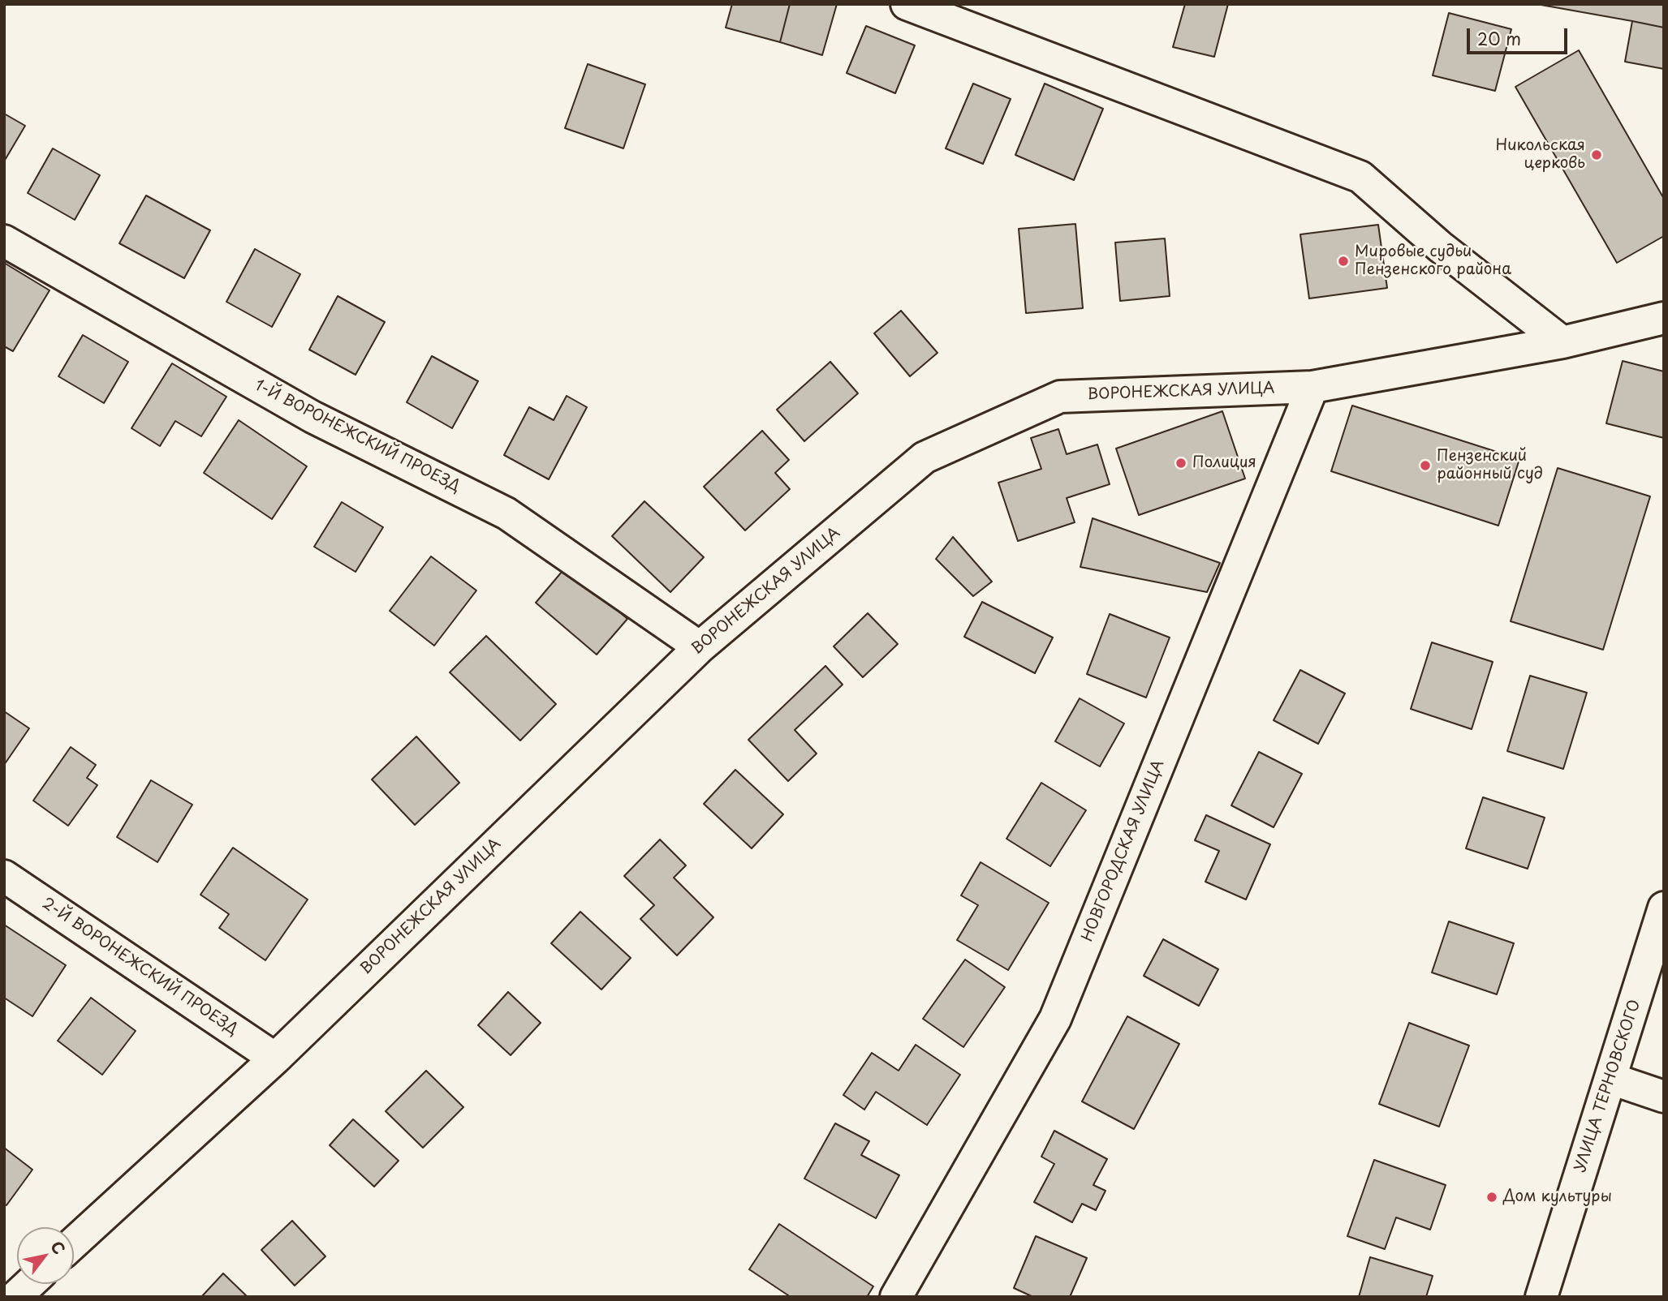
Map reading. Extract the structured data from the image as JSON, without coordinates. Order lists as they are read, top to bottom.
{
  "streets": {
    "street": [
      "ВОРОНЕЖСКАЯ УЛИЦА",
      "1-Й ВОРОНЕЖСКИЙ ПРОЕЗД",
      "НОВГОРОДСКАЯ УЛИЦА",
      "2-Й ВОРОНЕЖСКИЙ ПРОЕЗД",
      "УЛИЦА ТЕРНОВСКОГО"
    ]
  },
  "crossings": [
    ["ВОРОНЕЖСКАЯ УЛИЦА", "1-Й ВОРОНЕЖСКИЙ ПРОЕЗД"],
    ["ВОРОНЕЖСКАЯ УЛИЦА", "НОВГОРОДСКАЯ УЛИЦА"],
    ["ВОРОНЕЖСКАЯ УЛИЦА", "2-Й ВОРОНЕЖСКИЙ ПРОЕЗД"]
  ],
  "places": [
    "Никольская церковь",
    "Мировые судьи Пензенского района",
    "Полиция",
    "Пензенский районный суд",
    "Дом культуры"
  ],
  "scale_bar": "20 m",
  "north": "top right"
}
